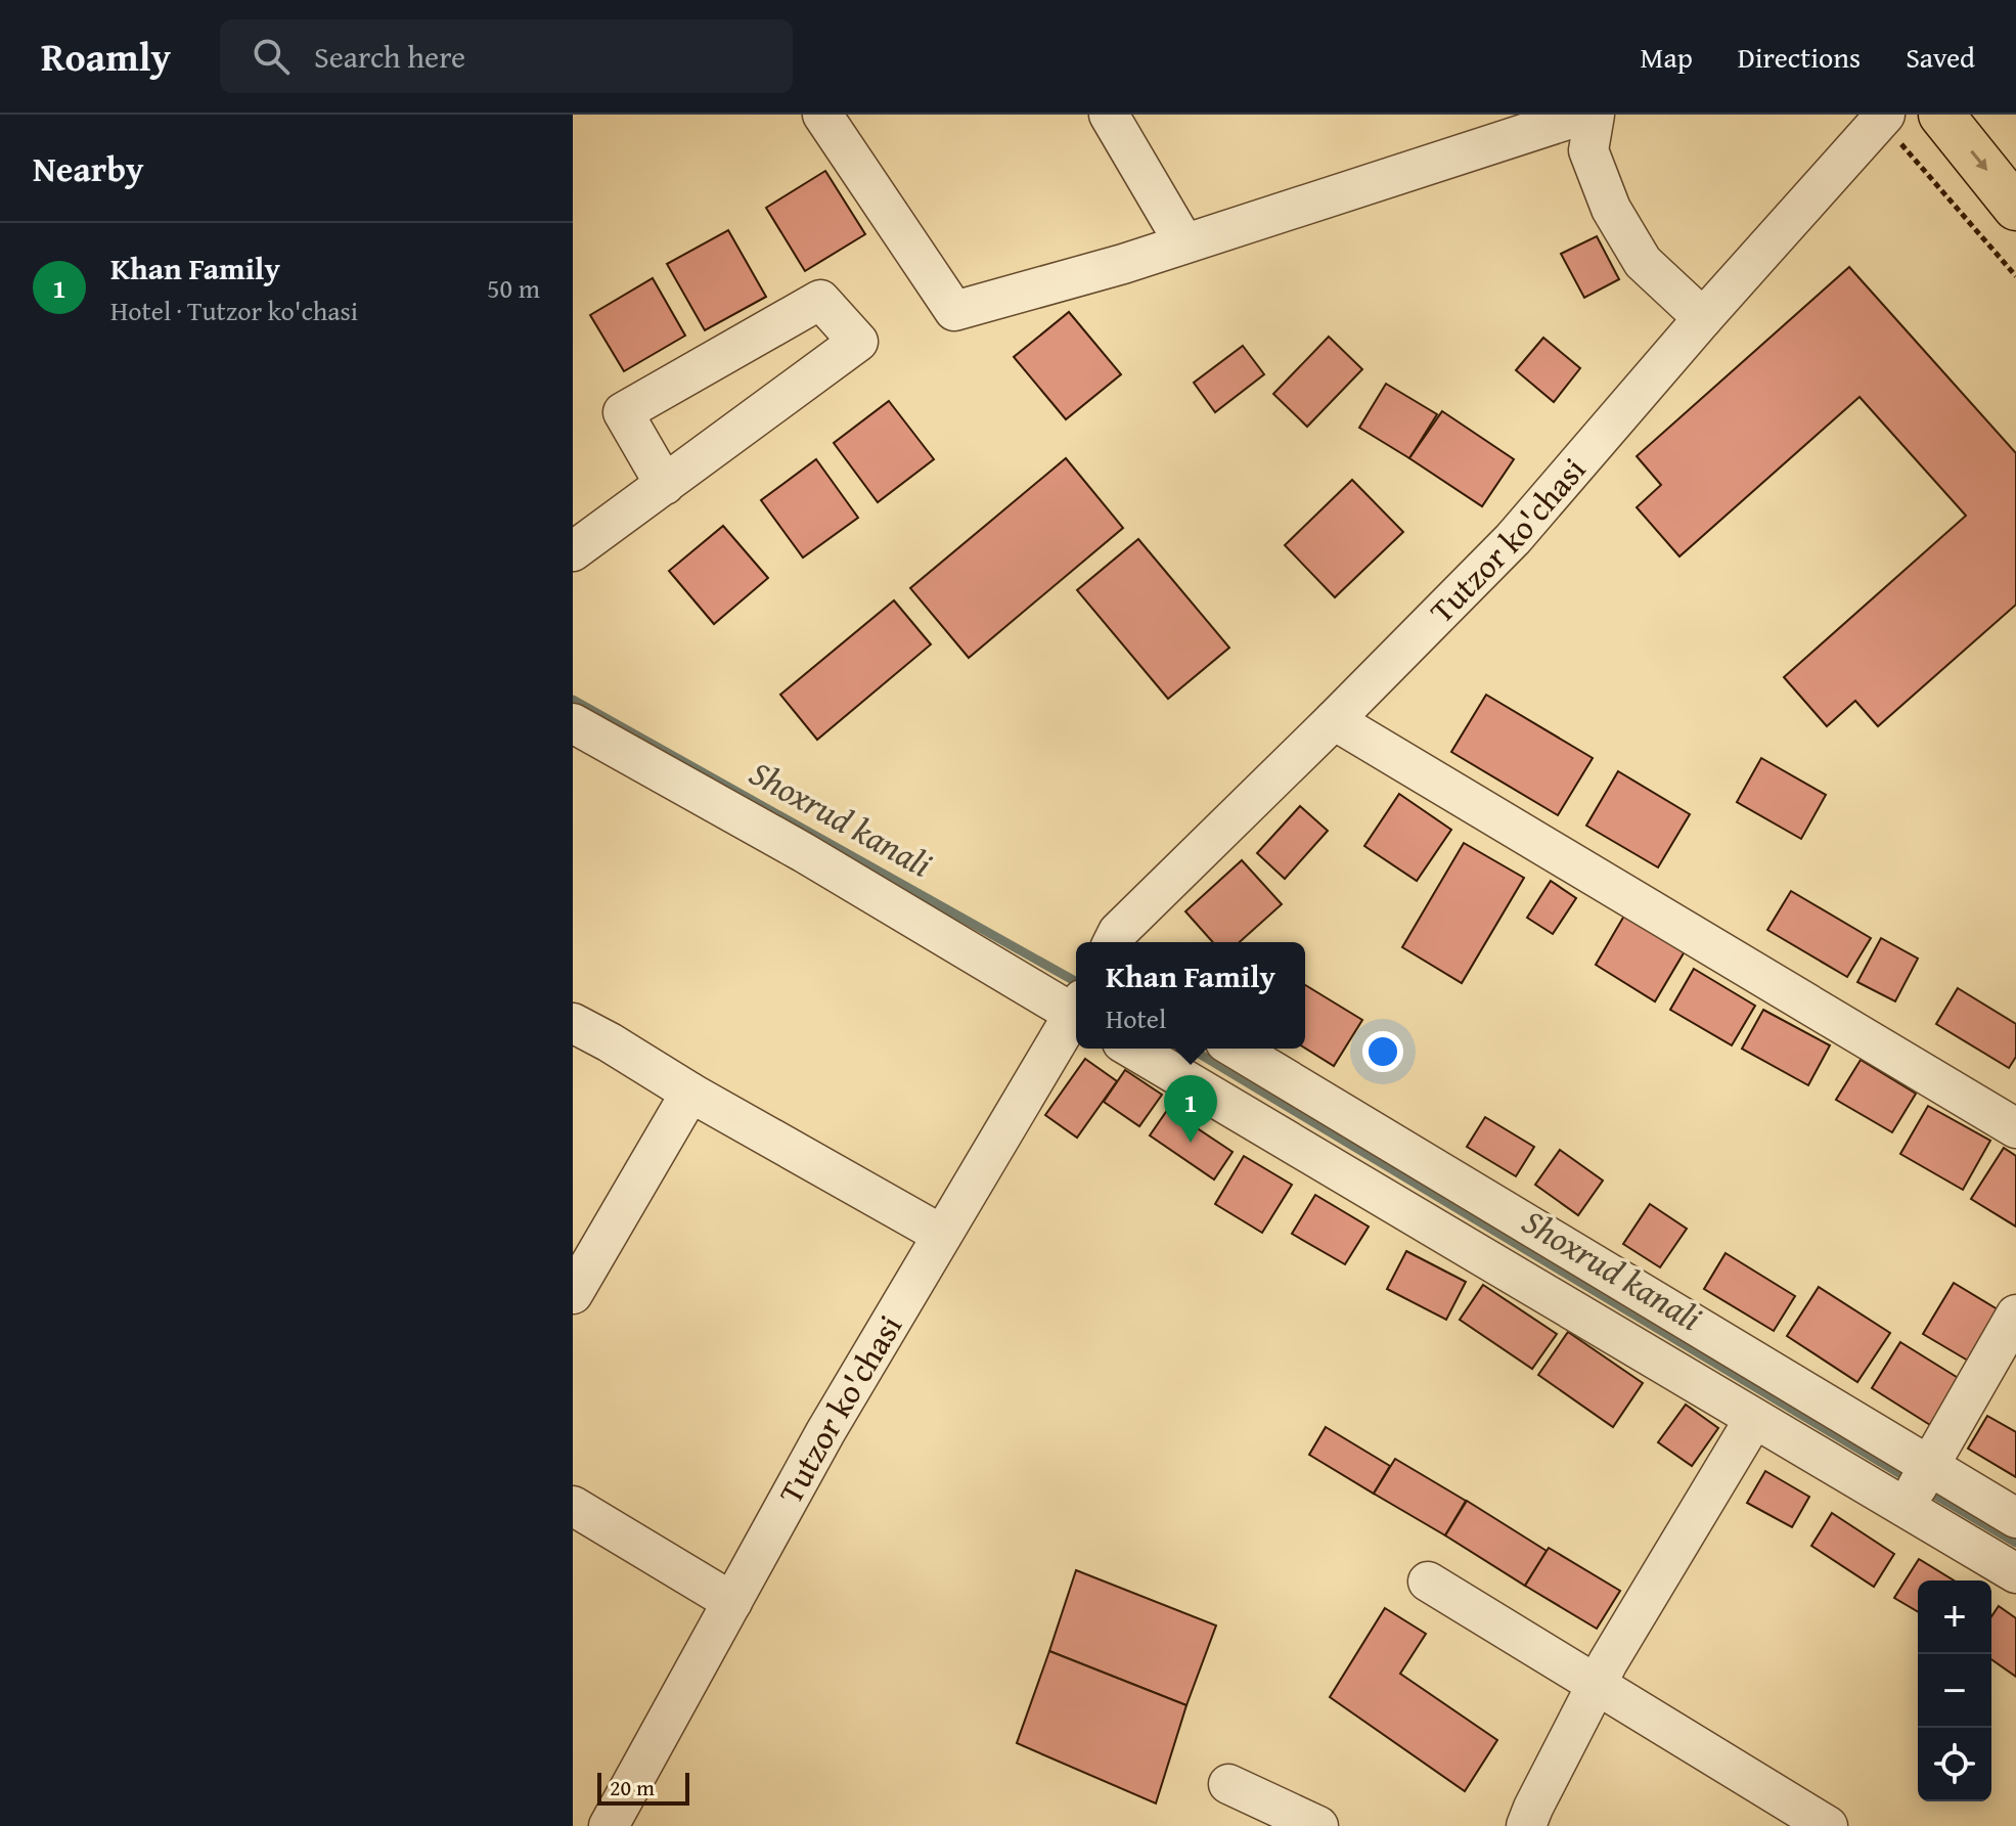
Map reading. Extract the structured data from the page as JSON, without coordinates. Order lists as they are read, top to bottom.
{
  "streets": {
    "street": ["Tutzor ko'chasi"]
  },
  "water": ["Shoxrud kanali"],
  "scale_bar": "20 m",
  "page": {
    "header": "Roamly",
    "search": "Search here",
    "nav": ["Map", "Directions", "Saved"],
    "heading": "Nearby",
    "list": [
      {
        "mark": "1",
        "name": "Khan Family",
        "note": "Hotel · Tutzor ko'chasi",
        "value": "50 m"
      }
    ],
    "popup": ["Khan Family", "Hotel"],
    "pins": "1",
    "map_buttons": ["+", "−"],
    "scale": "20 m"
  }
}
